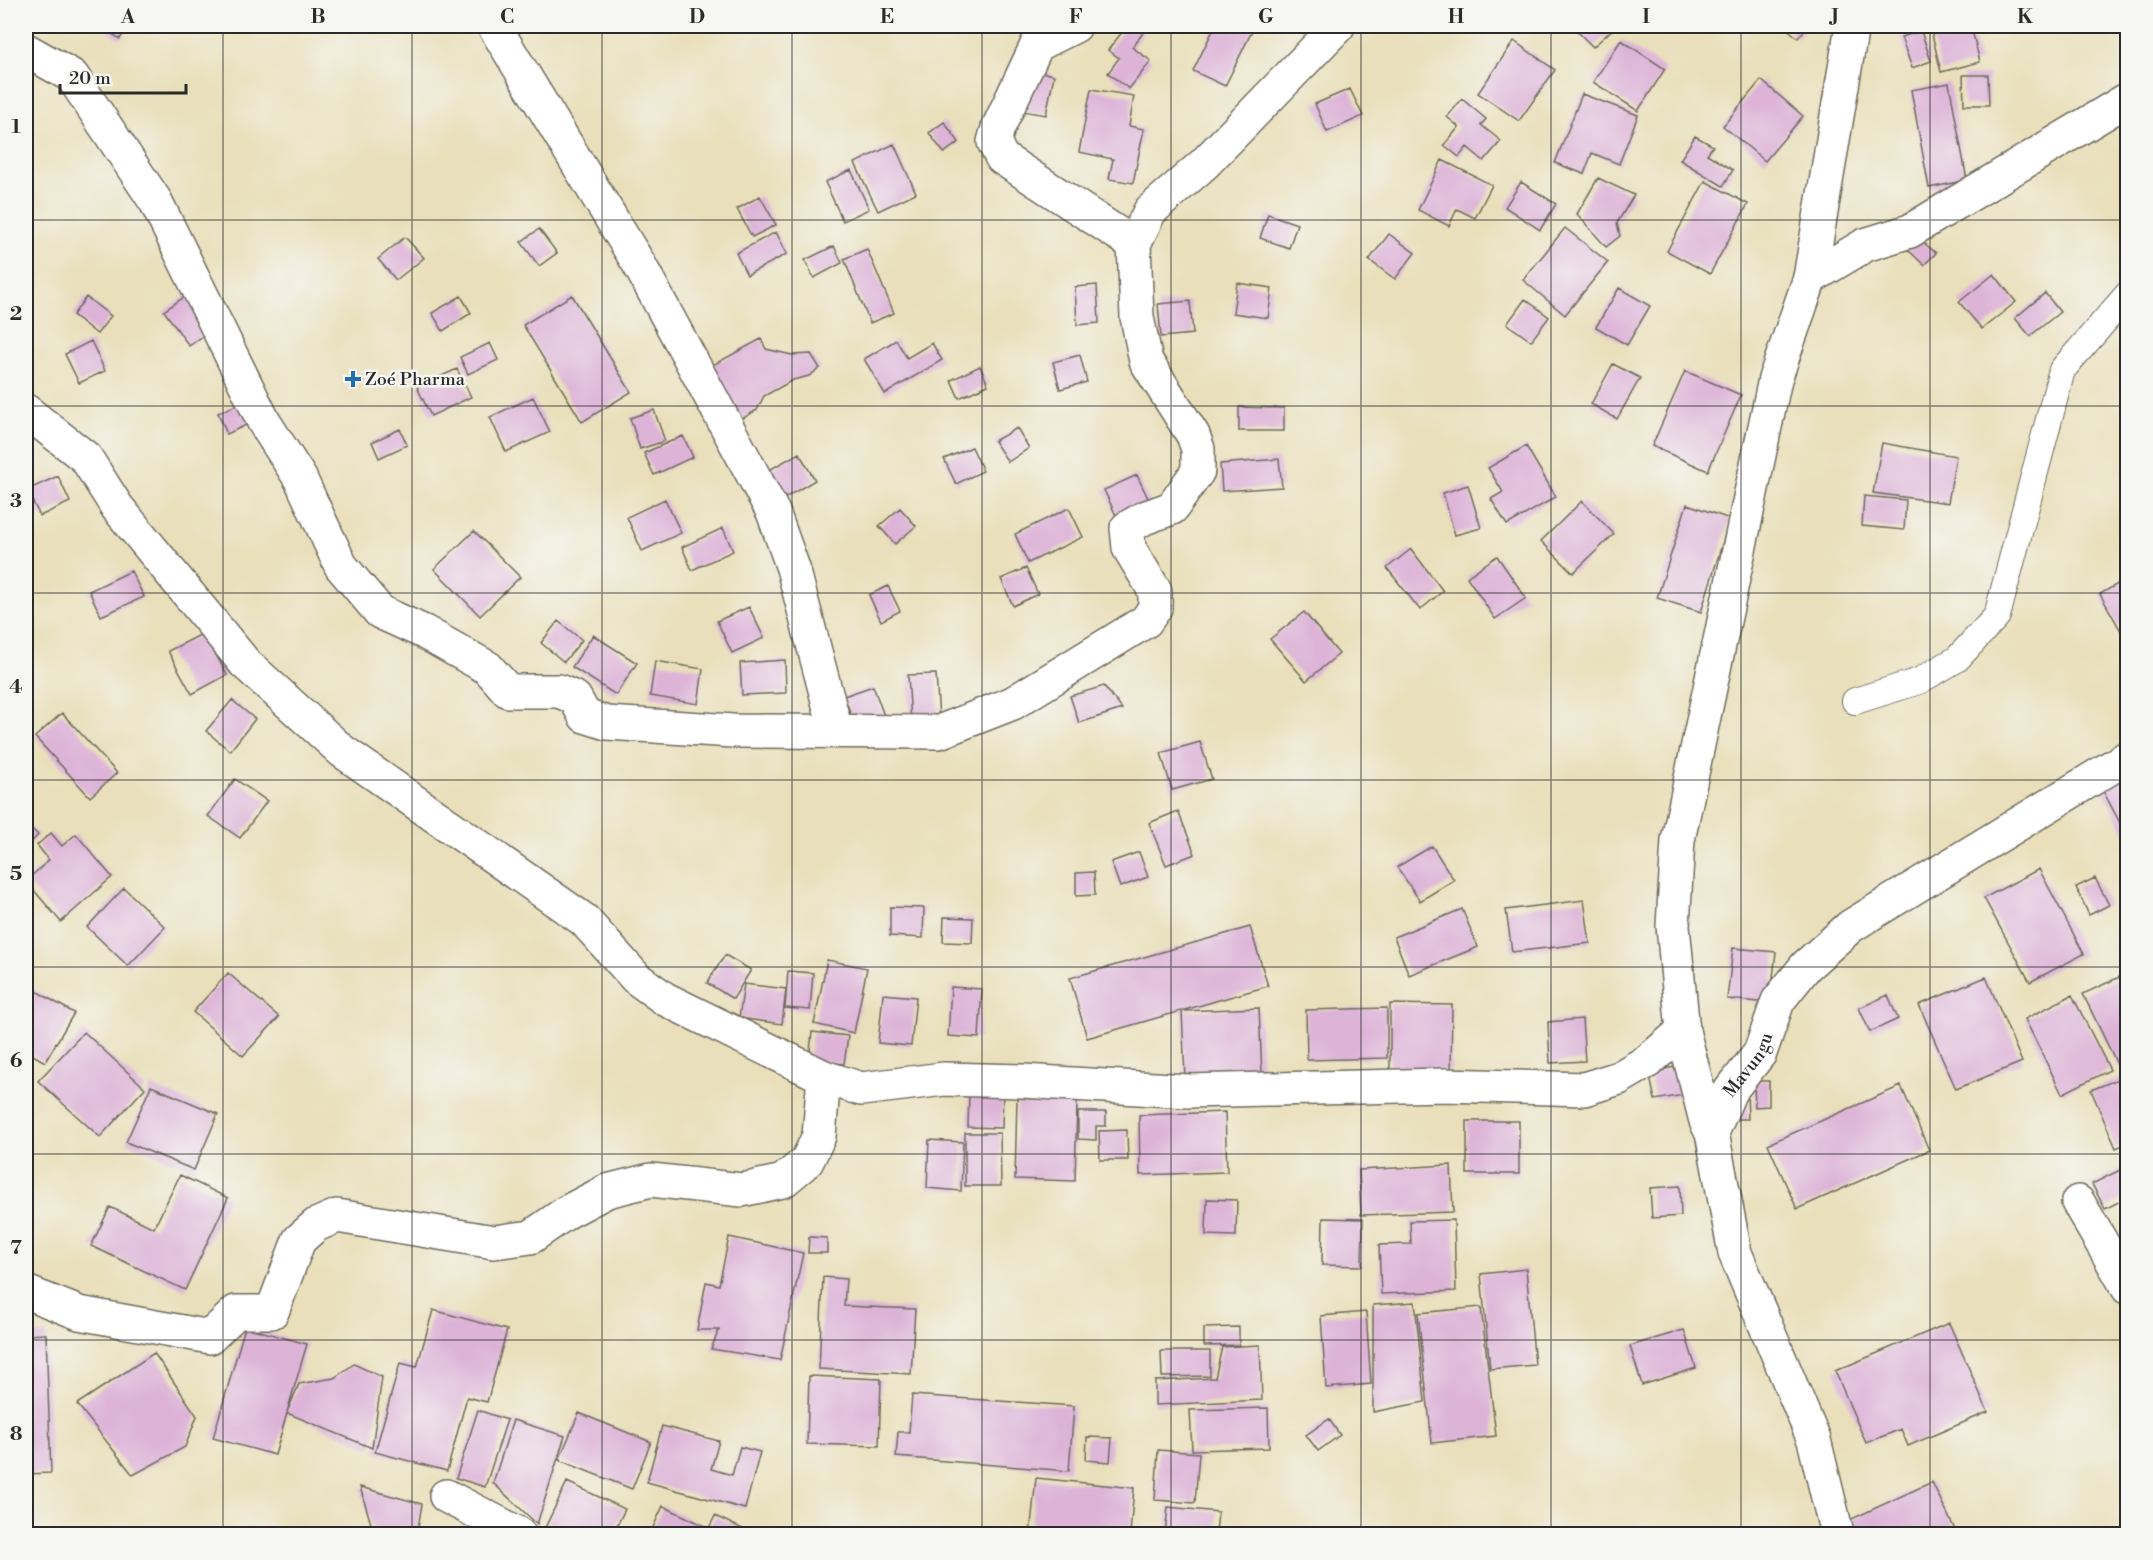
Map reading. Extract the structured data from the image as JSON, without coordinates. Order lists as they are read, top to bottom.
{
  "streets": {
    "street": ["Mavungu"]
  },
  "places": {
    "health": ["Zoé Pharma"]
  },
  "scale_bar": "20 m",
  "grid": {
    "columns": [
      "A",
      "B",
      "C",
      "D",
      "E",
      "F",
      "G",
      "H",
      "I",
      "J",
      "K"
    ],
    "rows": [
      "1",
      "2",
      "3",
      "4",
      "5",
      "6",
      "7",
      "8"
    ]
  }
}
